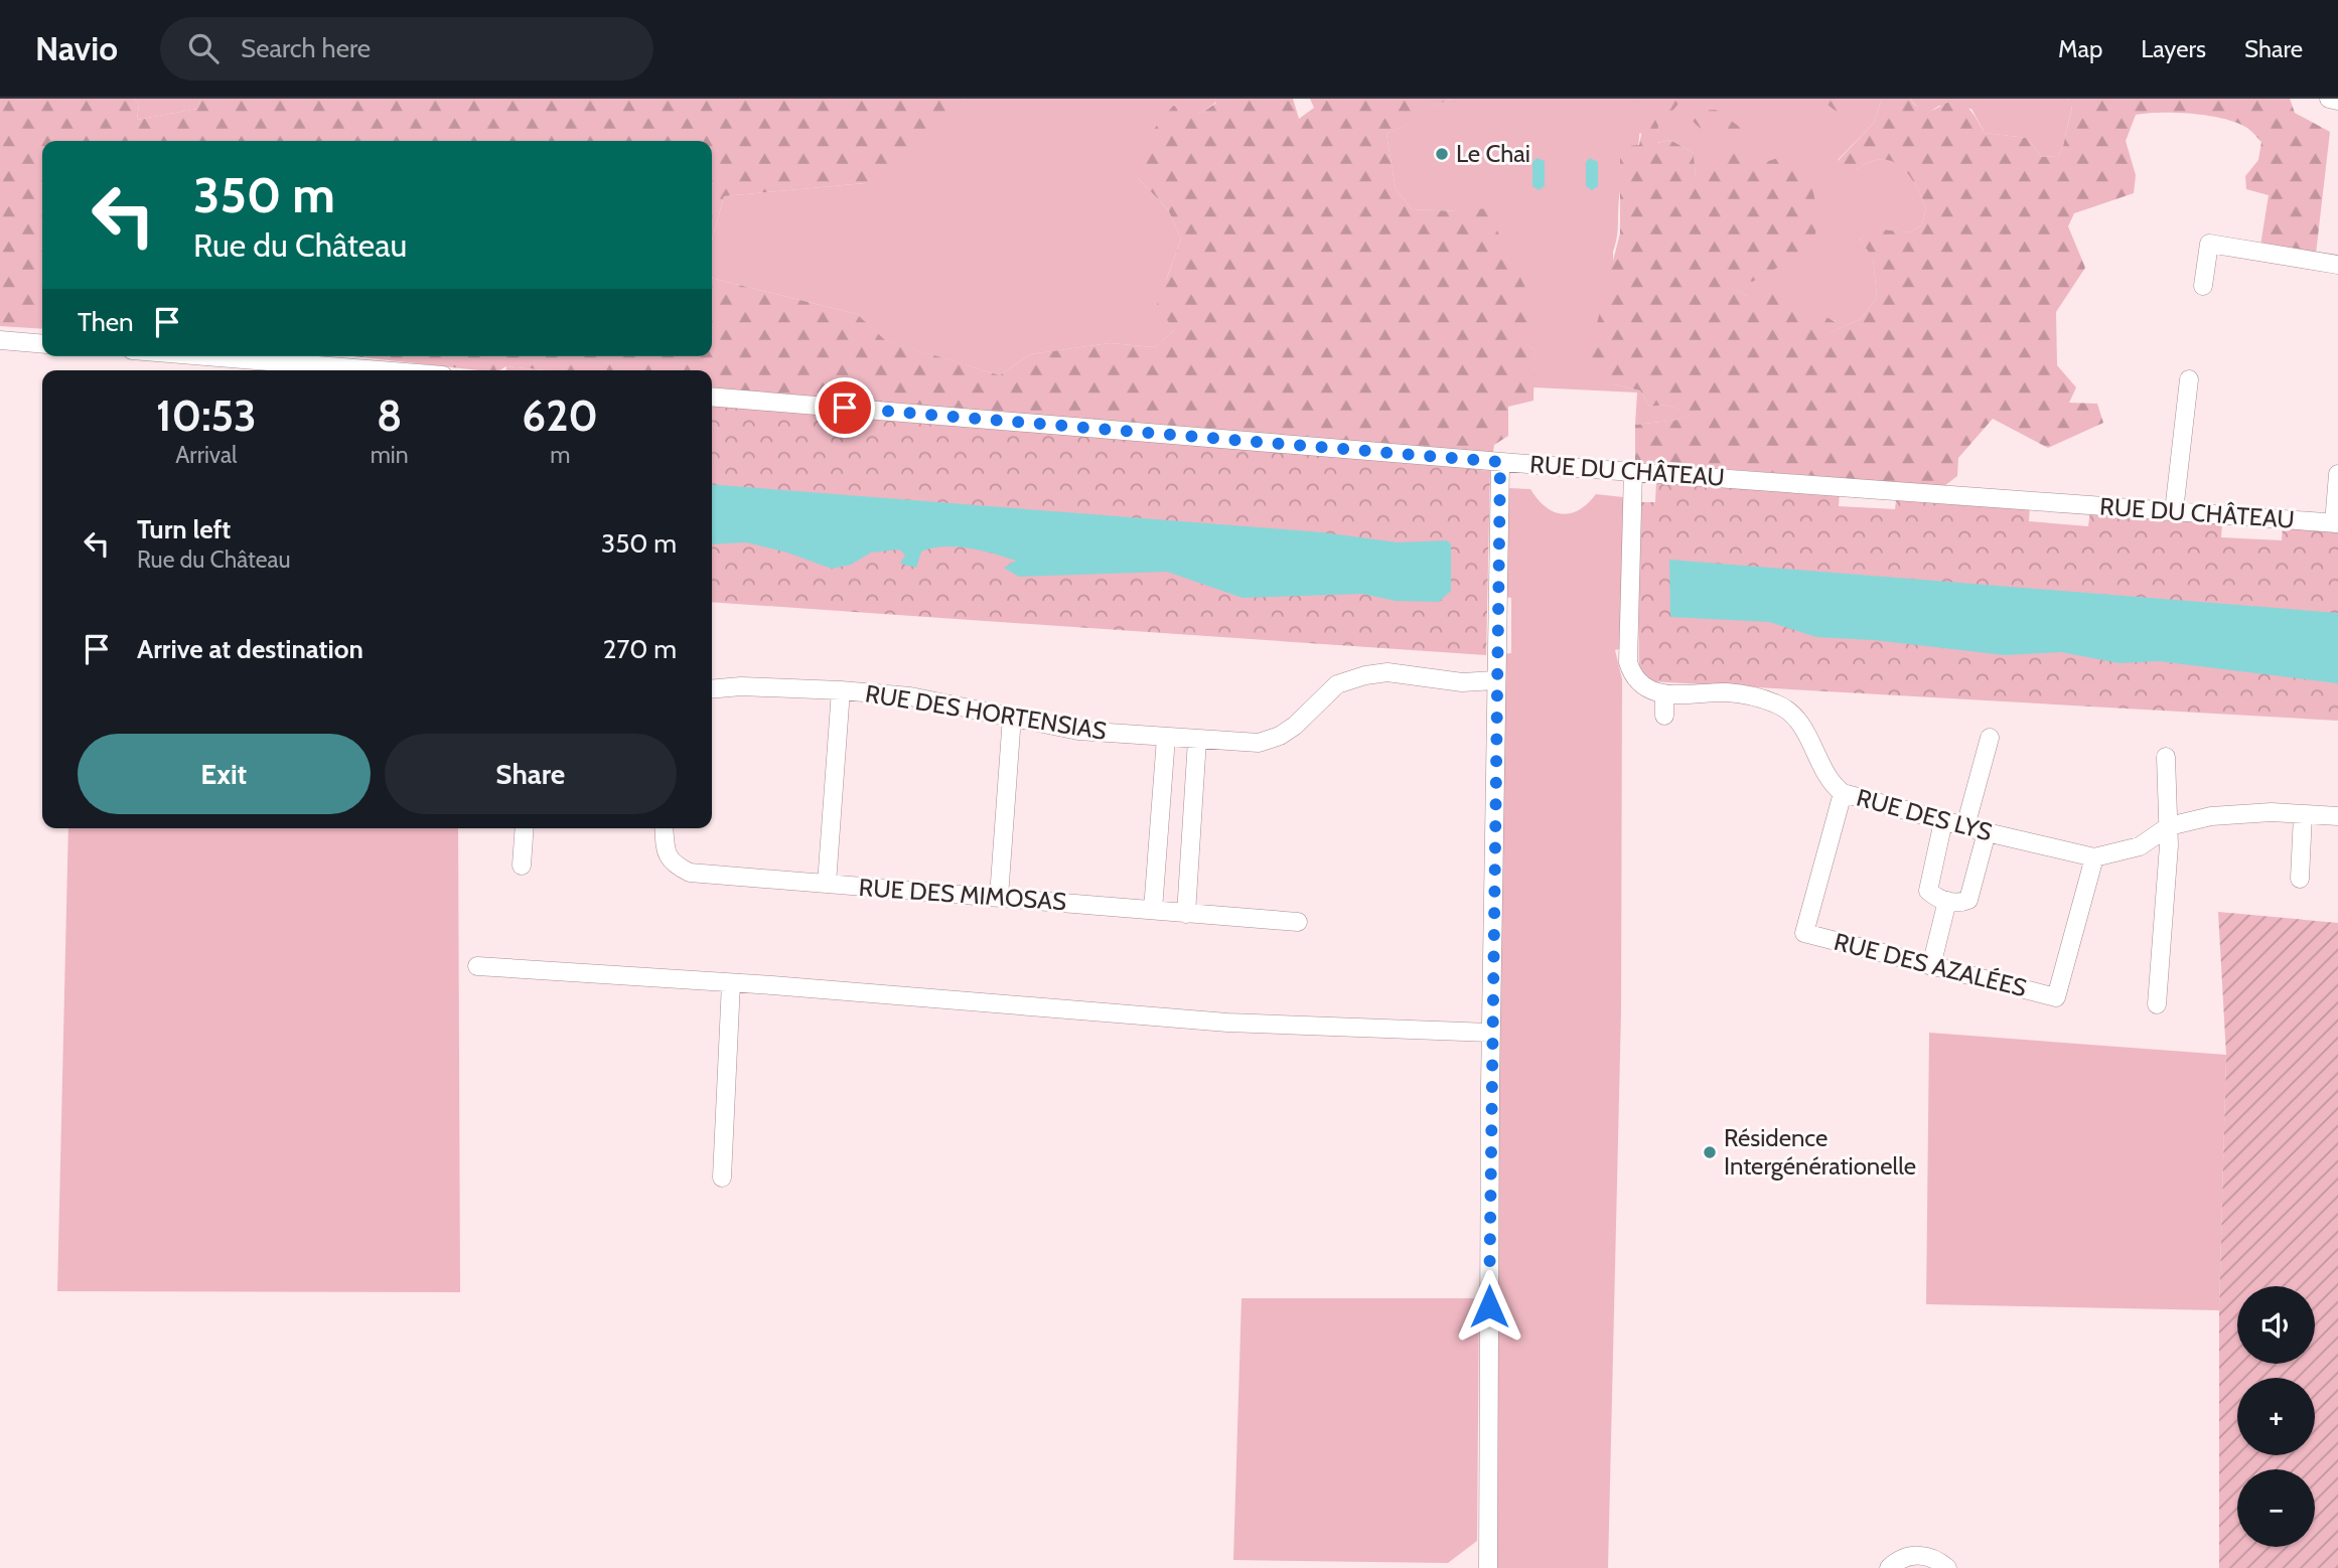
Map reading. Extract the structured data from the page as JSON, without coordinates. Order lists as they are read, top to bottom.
{
  "streets": {
    "street": [
      "RUE DU CHÂTEAU",
      "RUE DES HORTENSIAS",
      "RUE DES LYS",
      "RUE DES MIMOSAS",
      "RUE DES AZALÉES"
    ]
  },
  "crossings": [
    ["RUE DES LYS", "RUE DES AZALÉES"]
  ],
  "places": ["Le Chai", "Résidence Intergénérationelle"],
  "page": {
    "header": "Navio",
    "search": "Search here",
    "nav": ["Map", "Layers", "Share"],
    "turn": ["350 m", "Rue du Château"],
    "then": "Then",
    "eta": [
      "10:53",
      "Arrival",
      "8",
      "min",
      "620",
      "m"
    ],
    "list": [
      {
        "name": "Turn left",
        "note": "Rue du Château",
        "value": "350 m"
      },
      {
        "name": "Arrive at destination",
        "value": "270 m"
      }
    ],
    "buttons": ["Exit", "Share"],
    "map_buttons": ["+", "−"]
  }
}
